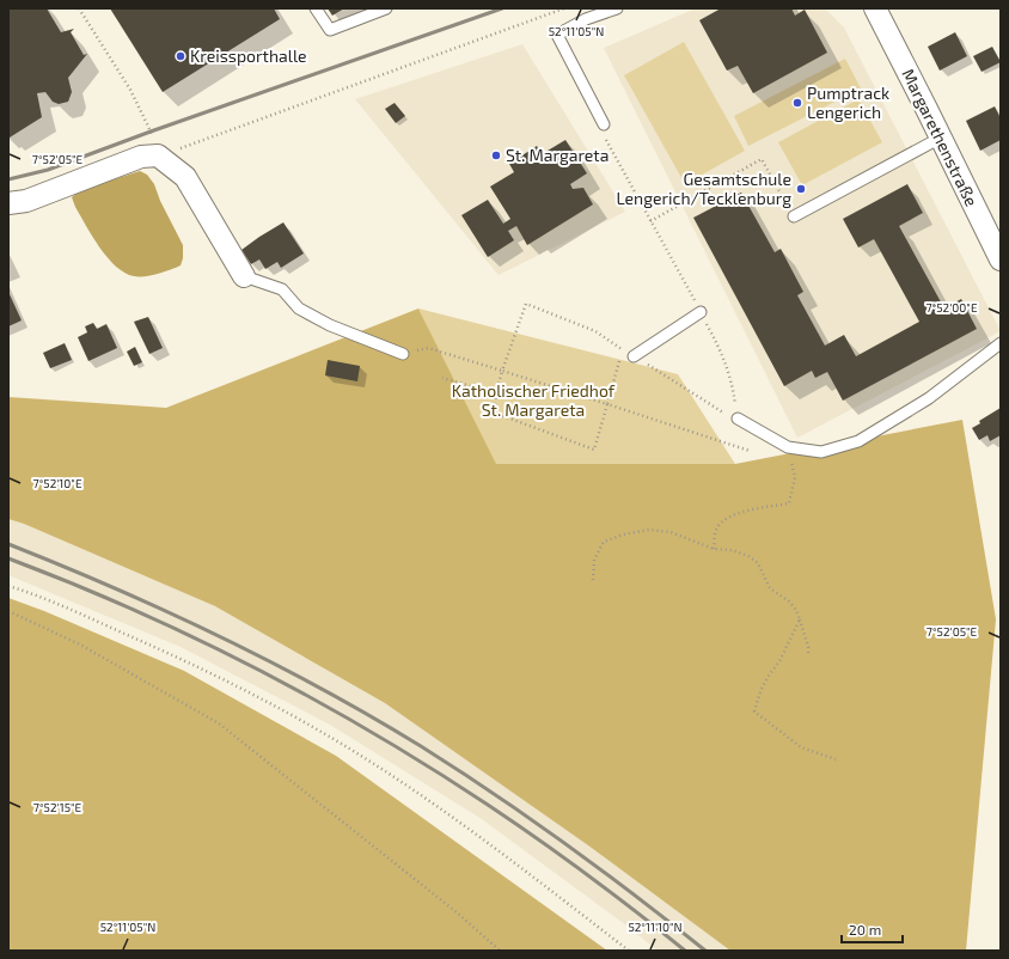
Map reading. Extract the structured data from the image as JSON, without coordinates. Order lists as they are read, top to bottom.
{
  "streets": {
    "street": ["Margarethenstraße"]
  },
  "parks": ["Katholischer Friedhof St. Margareta"],
  "places": [
    "Kreissporthalle",
    "Pumptrack Lengerich",
    "St. Margareta",
    "Gesamtschule Lengerich/Tecklenburg"
  ],
  "scale_bar": "20 m",
  "coordinates": [
    "52°11'05\"N",
    "7°52'05\"E",
    "7°52'00\"E",
    "7°52'10\"E",
    "7°52'15\"E",
    "52°11'10\"N"
  ]
}
